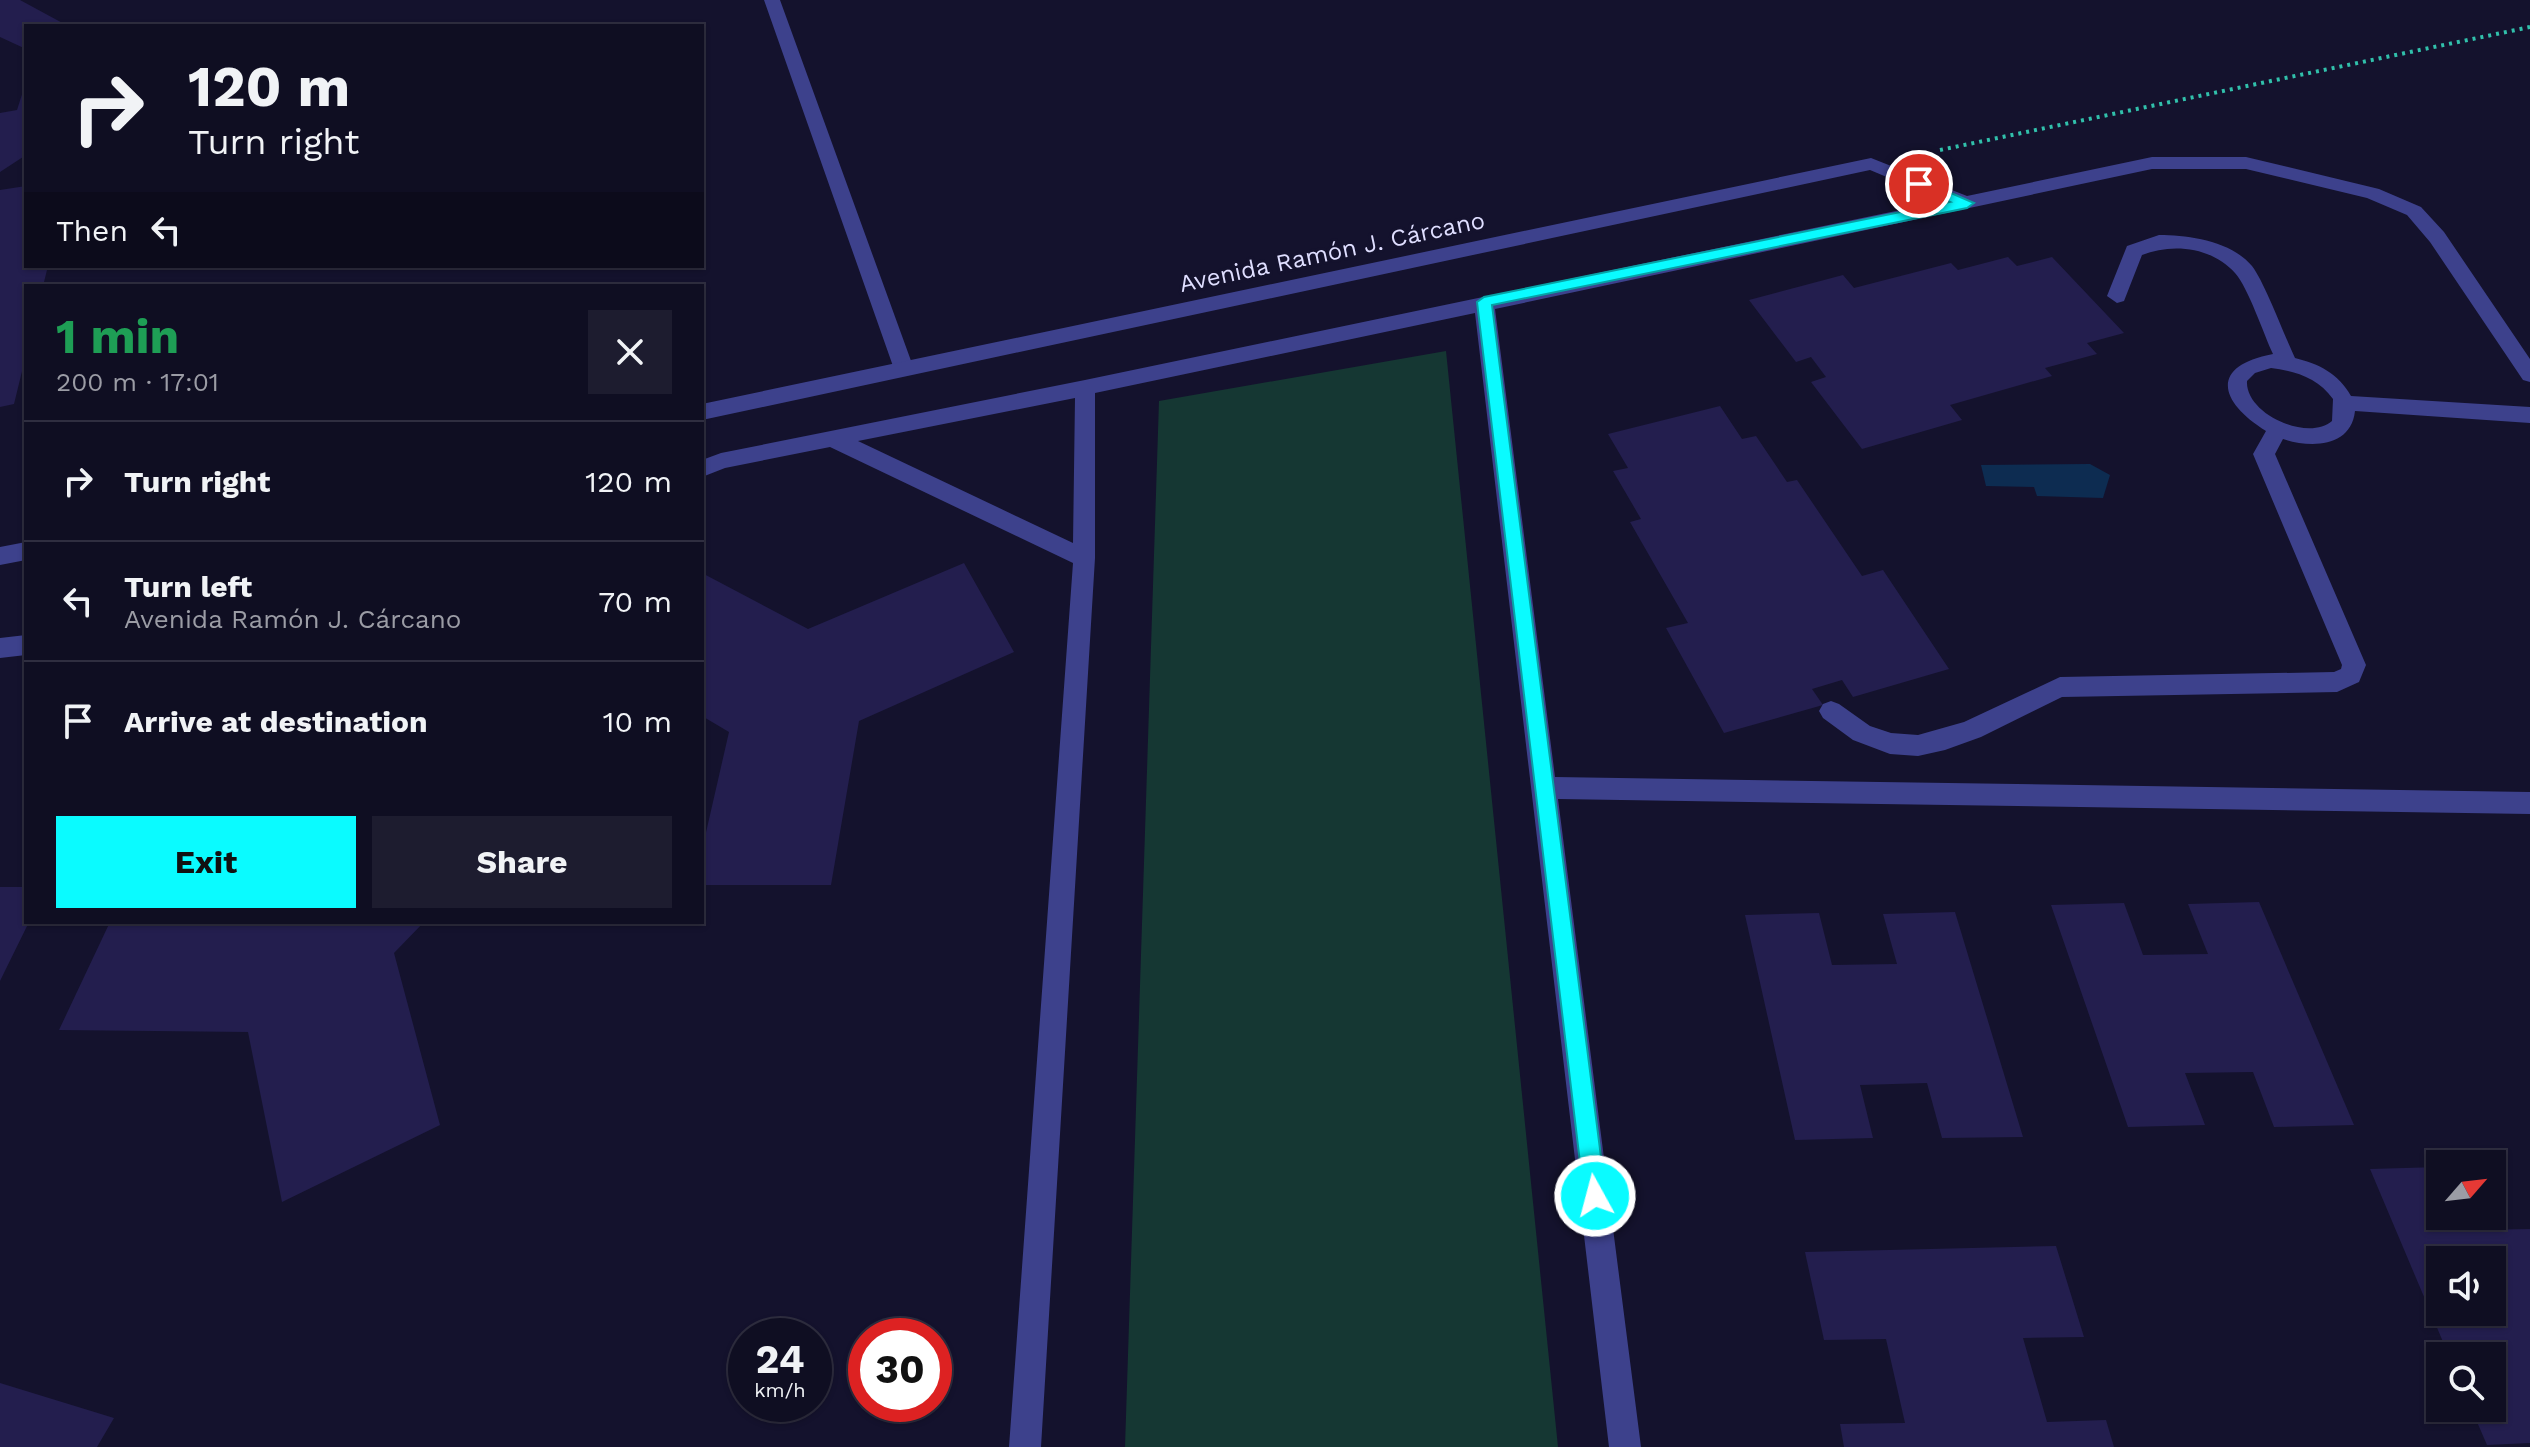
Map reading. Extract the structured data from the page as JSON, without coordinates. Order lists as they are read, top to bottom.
{
  "streets": {
    "street": ["Avenida Ramón J. Cárcano"]
  },
  "north": "top right",
  "page": {
    "turn": ["120 m", "Turn right"],
    "then": "Then",
    "heading": ["1 min", "200 m · 17:01"],
    "list": [
      {
        "name": "Turn right",
        "value": "120 m"
      },
      {
        "name": "Turn left",
        "note": "Avenida Ramón J. Cárcano",
        "value": "70 m"
      },
      {
        "name": "Arrive at destination",
        "value": "10 m"
      }
    ],
    "buttons": ["Exit", "Share"],
    "speed": "24 km/h",
    "limit": "30"
  }
}
